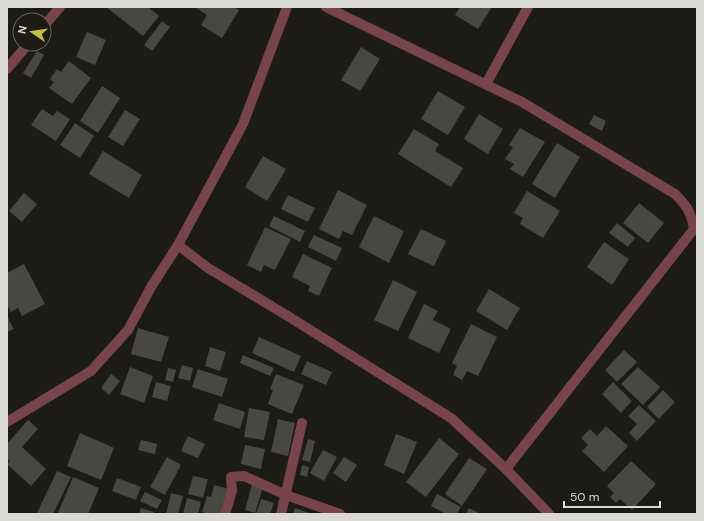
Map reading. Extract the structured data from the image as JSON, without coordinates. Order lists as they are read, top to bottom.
{
  "scale_bar": "50 m",
  "north": "left"
}
